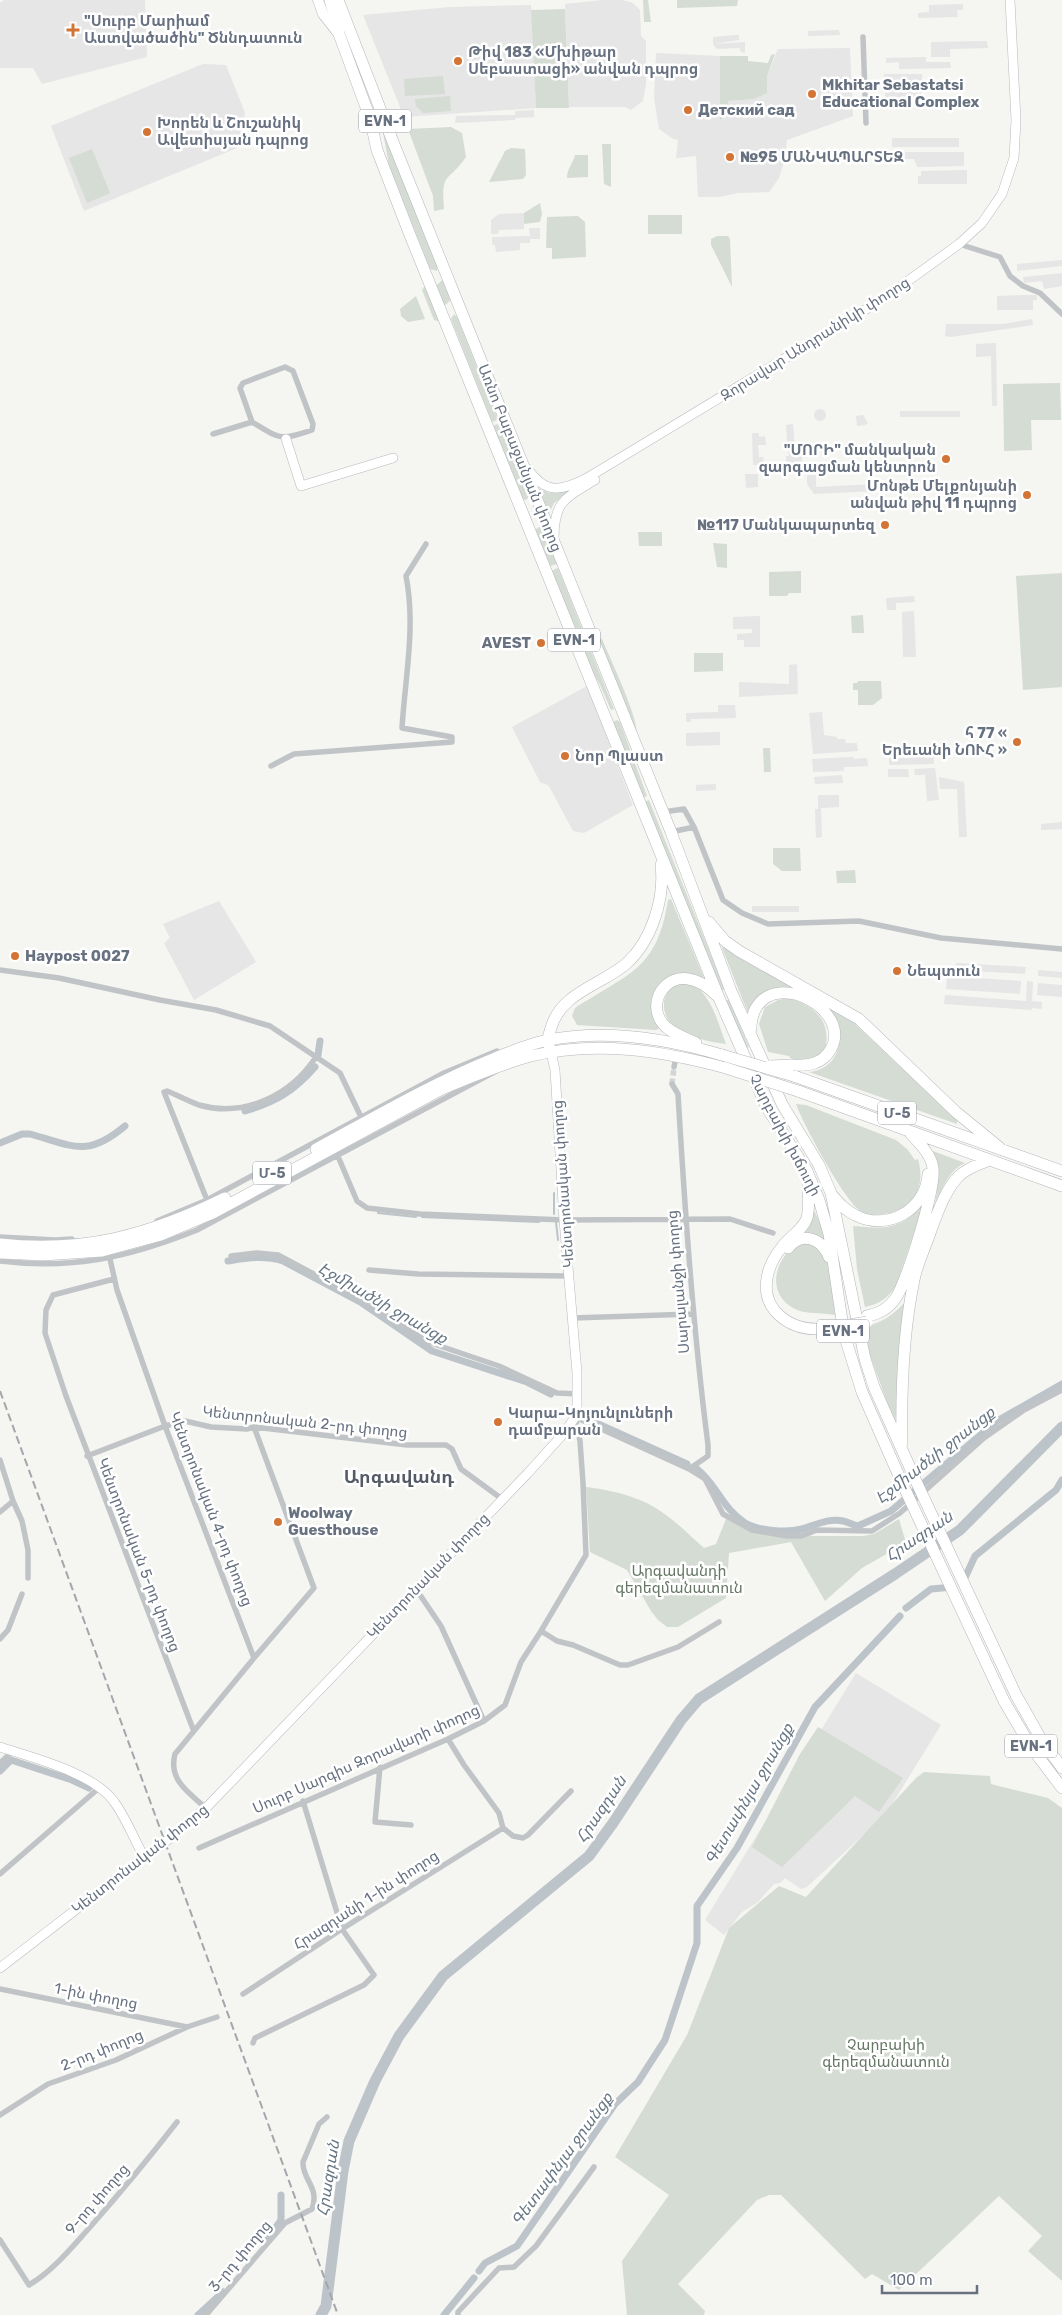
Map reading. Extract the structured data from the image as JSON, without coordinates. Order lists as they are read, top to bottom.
{
  "streets": {
    "highway": [
      "EVN-1",
      "Առնո Բաբաջանյան փողոց",
      "Մ-5",
      "Չարբախի խճուղի"
    ],
    "main road": ["Զորավար Անդրանիկի փողոց", "Կենտրոնական փողոց"],
    "street": [
      "Սարալանջի փողոց",
      "Կենտրոնական 2-րդ փողոց",
      "Կենտրոնական 4-րդ փողոց",
      "Կենտրոնական 5-րդ փողոց",
      "Սուրբ Սարգիս Զորավարի փողոց",
      "Հրազդանի 1-ին փողոց",
      "1-ին փողոց",
      "2-րդ փողոց",
      "9-րդ փողոց",
      "3-րդ փողոց"
    ]
  },
  "crossings": [
    ["Զորավար Անդրանիկի փողոց", "Առնո Բաբաջանյան փողոց"],
    ["Առնո Բաբաջանյան փողոց", "Չարբախի խճուղի"],
    ["Մ-5", "Կենտրոնական փողոց"],
    ["Կենտրոնական փողոց", "Կենտրոնական 2-րդ փողոց"],
    ["Կենտրոնական փողոց", "Սուրբ Սարգիս Զորավարի փողոց"],
    ["Կենտրոնական 2-րդ փողոց", "Կենտրոնական 4-րդ փողոց"],
    ["Կենտրոնական 2-րդ փողոց", "Կենտրոնական 5-րդ փողոց"],
    ["Կենտրոնական 4-րդ փողոց", "Կենտրոնական 5-րդ փողոց"],
    ["1-ին փողոց", "2-րդ փողոց"]
  ],
  "districts": ["Արգավանդ"],
  "water": ["Էջմիածնի ջրանցք", "Հրազդան", "Գետափնյա ջրանցք"],
  "parks": ["Արգավանդի գերեզմանատուն", "Չարբախի գերեզմանատուն"],
  "places": {
    "health": ["\"Սուրբ Մարիամ Աստվածածին\" Ծննդատուն"],
    "other": [
      "Թիվ 183 «Մխիթար Սեբաստացի» անվան դպրոց",
      "Mkhitar Sebastatsi Educational Complex",
      "Детский сад",
      "Խորեն և Շուշանիկ Ավետիսյան դպրոց",
      "№95 ՄԱՆԿԱՊԱՐՏԵԶ",
      "\"ՄՈՐԻ\" մանկական զարգացման կենտրոն",
      "Մոնթե Մելքոնյանի անվան թիվ 11 դպրոց",
      "№117 Մանկապարտեզ",
      "AVEST",
      "հ 77 « Երեւանի ՆՈՒՀ »",
      "Նոր Պլաստ",
      "Haypost 0027",
      "Նեպտուն",
      "Կարա-Կոյունլուների դամբարան",
      "Woolway Guesthouse"
    ]
  },
  "scale_bar": "100 m"
}
